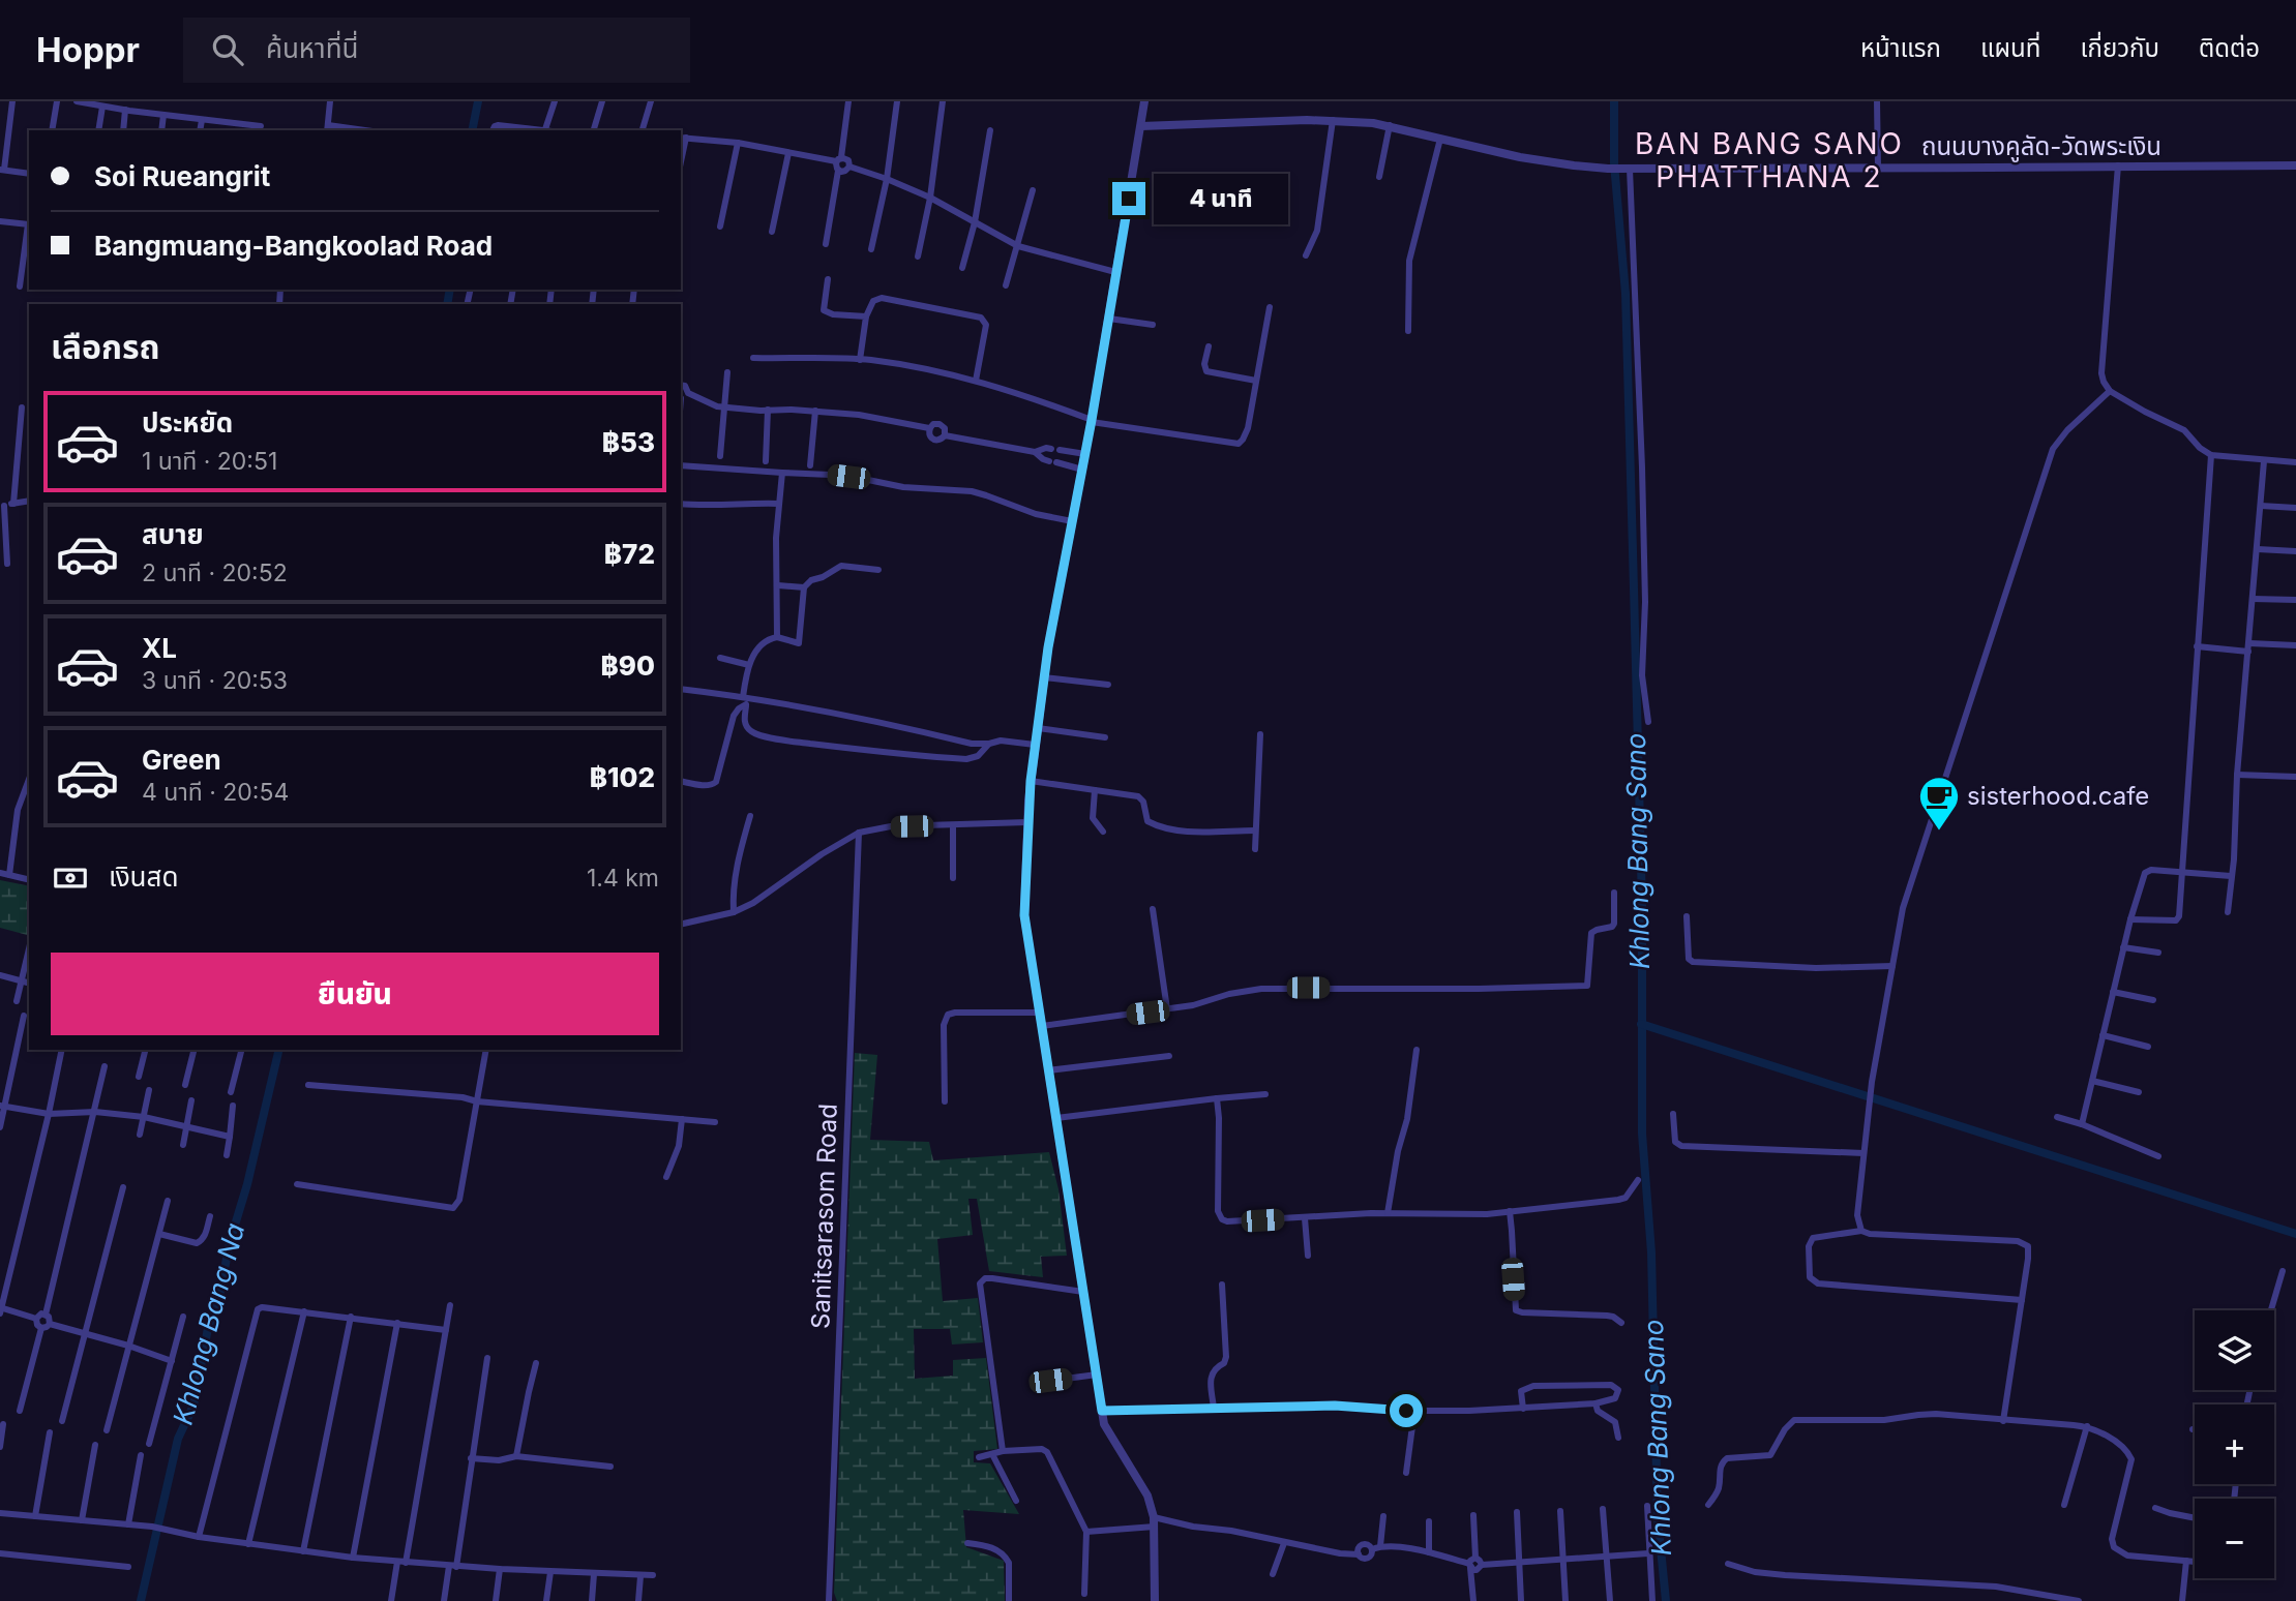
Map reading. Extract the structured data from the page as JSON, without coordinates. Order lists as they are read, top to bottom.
{
  "streets": {
    "street": ["ถนนบางคูลัด-วัดพระเงิน", "Sanitsarasom Road"]
  },
  "districts": ["BAN BANG SANO PHATTHANA 2"],
  "water": ["Khlong Bang Sano", "Khlong Bang Na"],
  "places": {
    "cafe": ["sisterhood.cafe"]
  },
  "page": {
    "header": "Hoppr",
    "search": "ค้นหาที่นี่",
    "nav": [
      "หน้าแรก",
      "แผนที่",
      "เกี่ยวกับ",
      "ติดต่อ"
    ],
    "banner": ["Soi Rueangrit", "Bangmuang-Bangkoolad Road"],
    "bubble": "4 นาที",
    "heading": "เลือกรถ",
    "list": [
      {
        "name": "ประหยัด",
        "note": "1 นาที · 20:51",
        "value": "฿53"
      },
      {
        "name": "สบาย",
        "note": "2 นาที · 20:52",
        "value": "฿72"
      },
      {
        "name": "XL",
        "note": "3 นาที · 20:53",
        "value": "฿90"
      },
      {
        "name": "Green",
        "note": "4 นาที · 20:54",
        "value": "฿102"
      }
    ],
    "pay": ["เงินสด", "1.4 km"],
    "buttons": "ยืนยัน",
    "map_buttons": ["+", "−"]
  }
}
